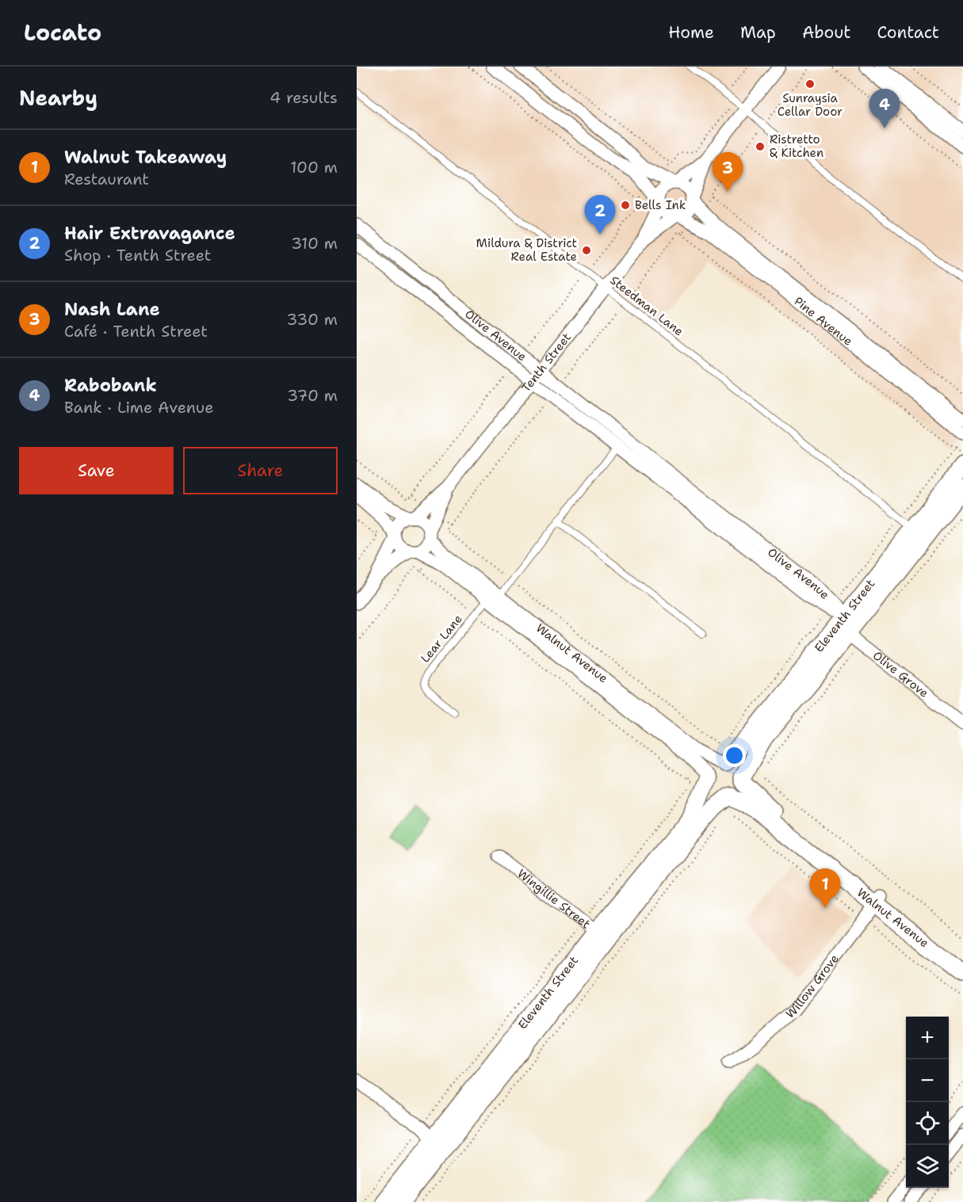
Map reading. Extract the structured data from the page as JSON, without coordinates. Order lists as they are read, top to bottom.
{
  "streets": {
    "main road": ["Eleventh Street", "Walnut Avenue"],
    "street": [
      "Pine Avenue",
      "Olive Avenue",
      "Tenth Street",
      "Olive Grove",
      "Wingillie Street",
      "Willow Grove"
    ],
    "lane": ["Steedman Lane", "Lear Lane"]
  },
  "crossings": [
    ["Steedman Lane", "Tenth Street"],
    ["Steedman Lane", "Eleventh Street"],
    ["Pine Avenue", "Tenth Street"],
    ["Olive Avenue", "Tenth Street"],
    ["Olive Avenue", "Eleventh Street"],
    ["Olive Avenue", "Olive Grove"],
    ["Tenth Street", "Walnut Avenue"],
    ["Eleventh Street", "Walnut Avenue"],
    ["Eleventh Street", "Olive Grove"],
    ["Eleventh Street", "Wingillie Street"],
    ["Lear Lane", "Walnut Avenue"],
    ["Walnut Avenue", "Willow Grove"]
  ],
  "places": [
    "Sunraysia Cellar Door",
    "Ristretto & Kitchen",
    "Bells Ink",
    "Mildura & District Real Estate"
  ],
  "page": {
    "header": "Locato",
    "nav": [
      "Home",
      "Map",
      "About",
      "Contact"
    ],
    "heading": ["Nearby", "4 results"],
    "pins": [
      "4",
      "3",
      "2",
      "1"
    ],
    "list": [
      {
        "mark": "1",
        "name": "Walnut Takeaway",
        "note": "Restaurant",
        "value": "100 m"
      },
      {
        "mark": "2",
        "name": "Hair Extravagance",
        "note": "Shop · Tenth Street",
        "value": "310 m"
      },
      {
        "mark": "3",
        "name": "Nash Lane",
        "note": "Café · Tenth Street",
        "value": "330 m"
      },
      {
        "mark": "4",
        "name": "Rabobank",
        "note": "Bank · Lime Avenue",
        "value": "370 m"
      }
    ],
    "buttons": ["Save", "Share"],
    "map_buttons": ["+", "−"]
  }
}
